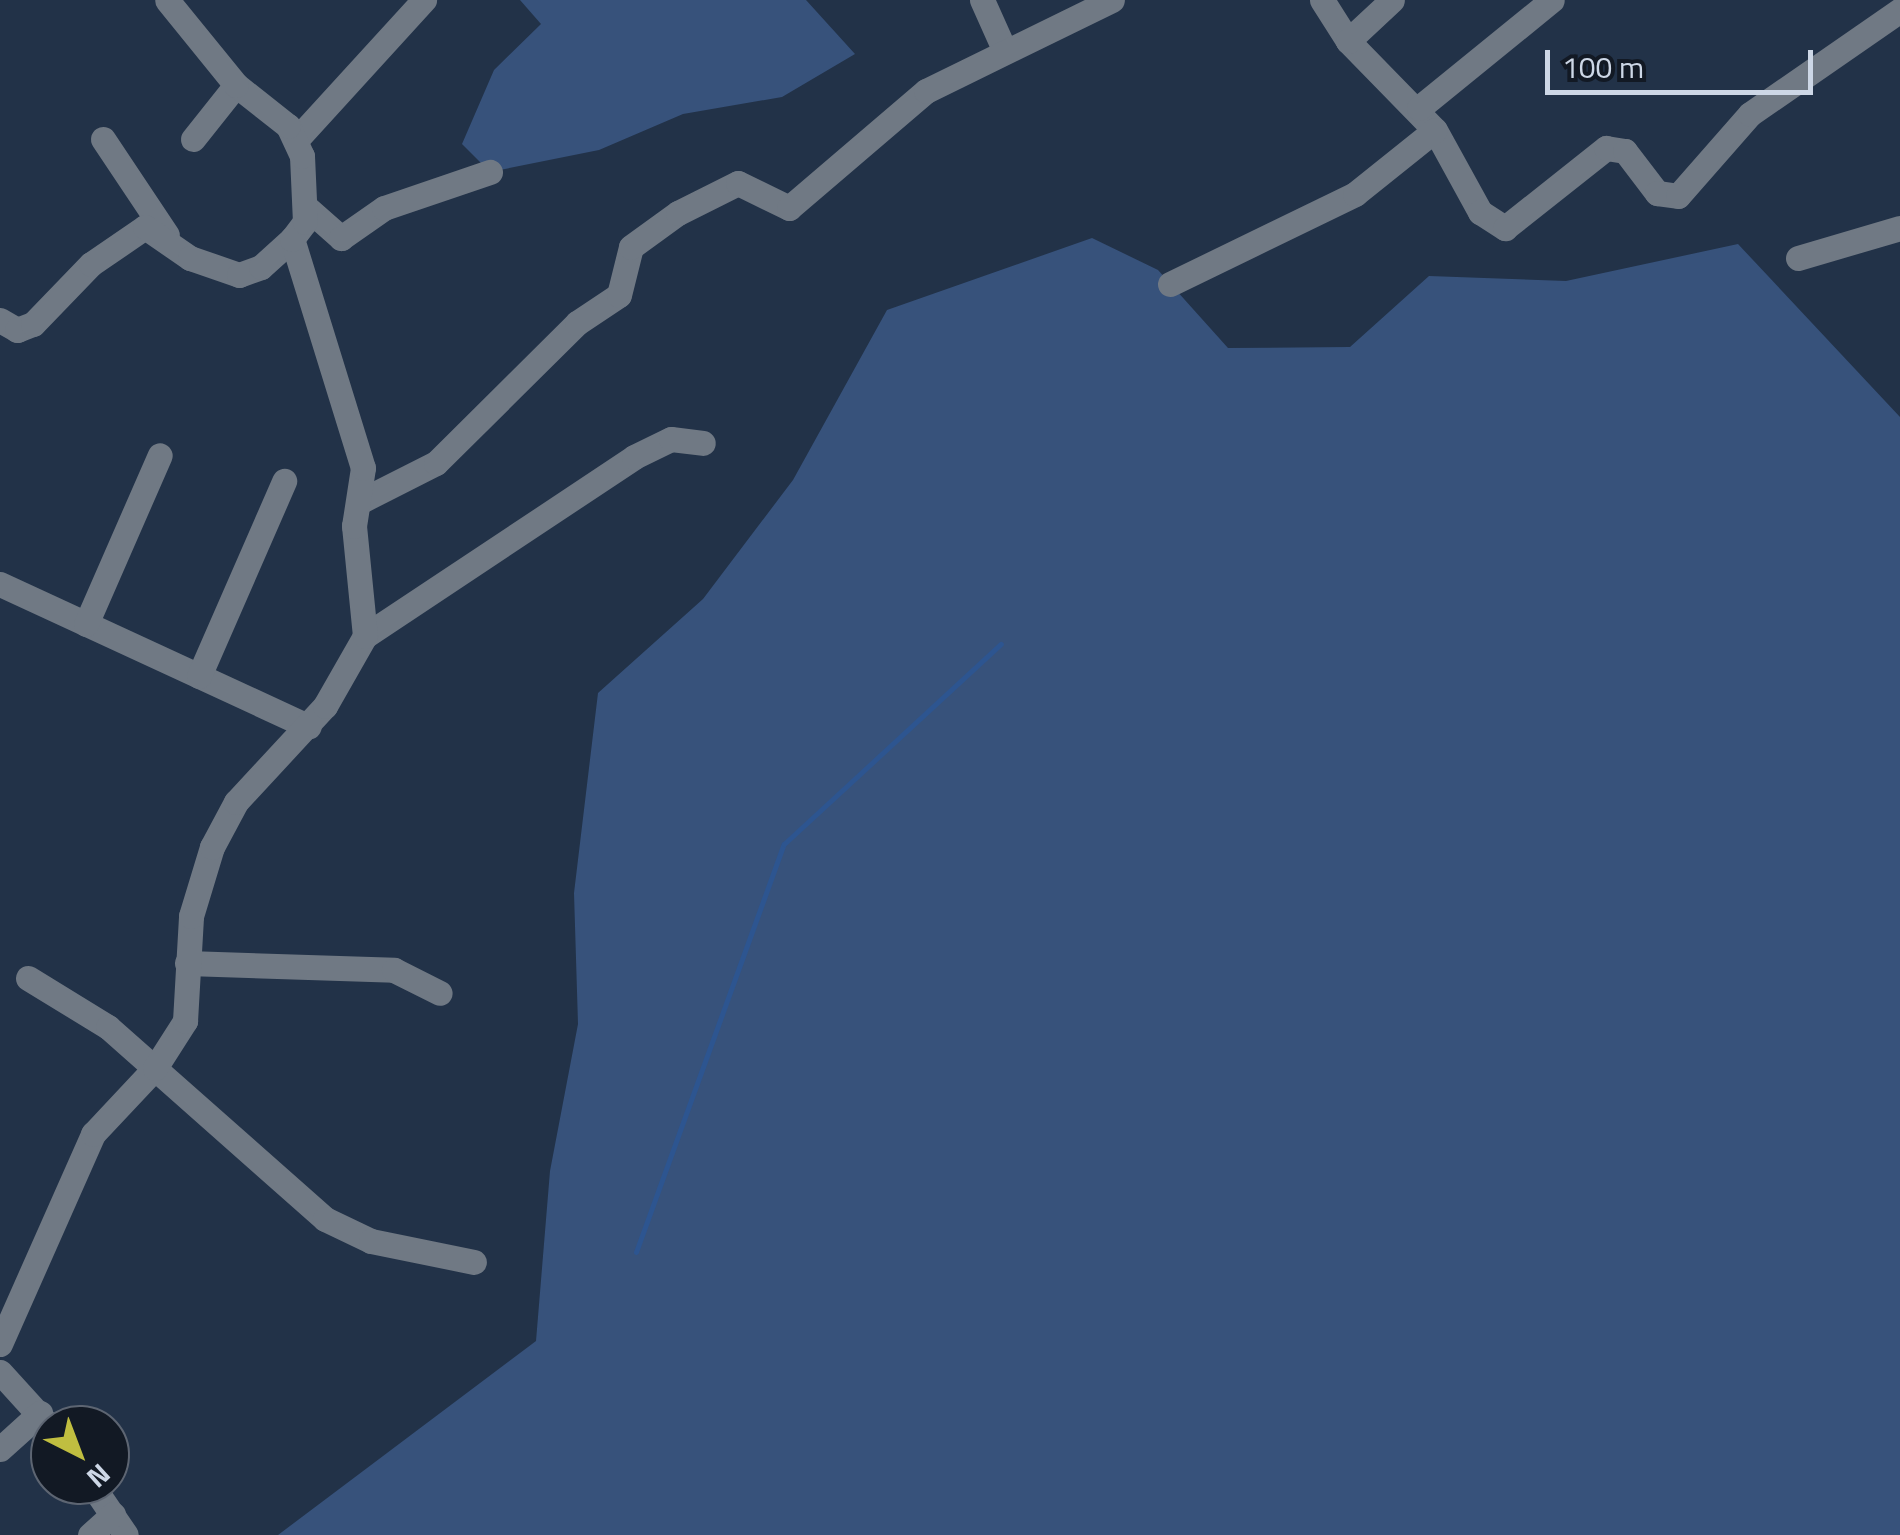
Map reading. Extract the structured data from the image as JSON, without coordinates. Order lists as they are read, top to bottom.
{
  "scale_bar": "100 m",
  "north": "bottom right"
}
